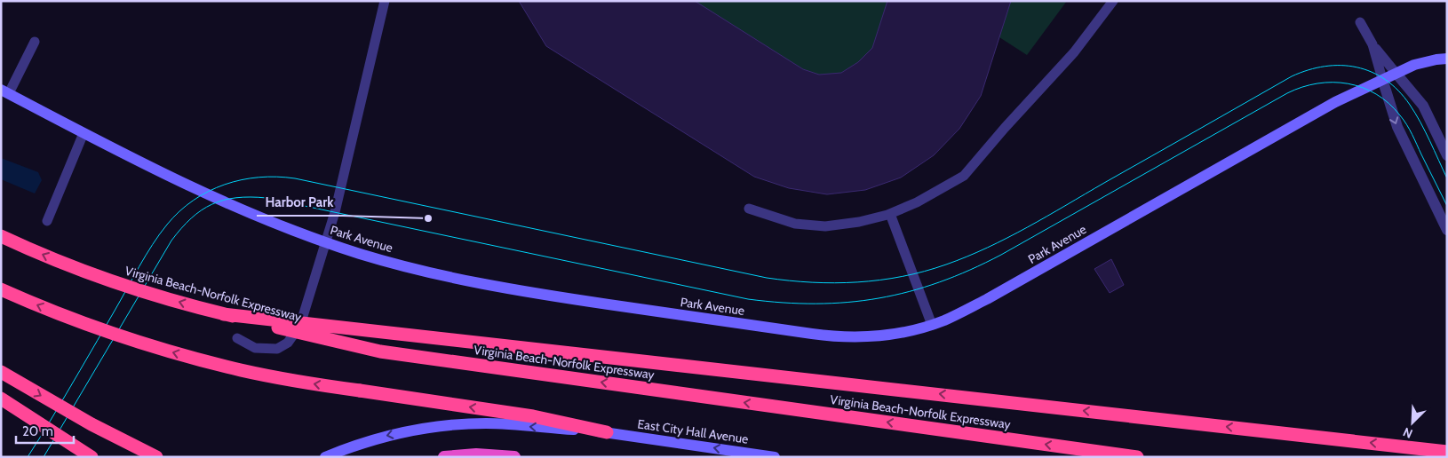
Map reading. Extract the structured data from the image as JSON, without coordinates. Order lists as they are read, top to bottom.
{
  "streets": {
    "highway": ["Virginia Beach-Norfolk Expressway"],
    "main road": ["Park Avenue", "East City Hall Avenue"]
  },
  "one_way": ["East City Hall Avenue"],
  "places": ["Harbor Park"],
  "scale_bar": "20 m",
  "north": "bottom left"
}
